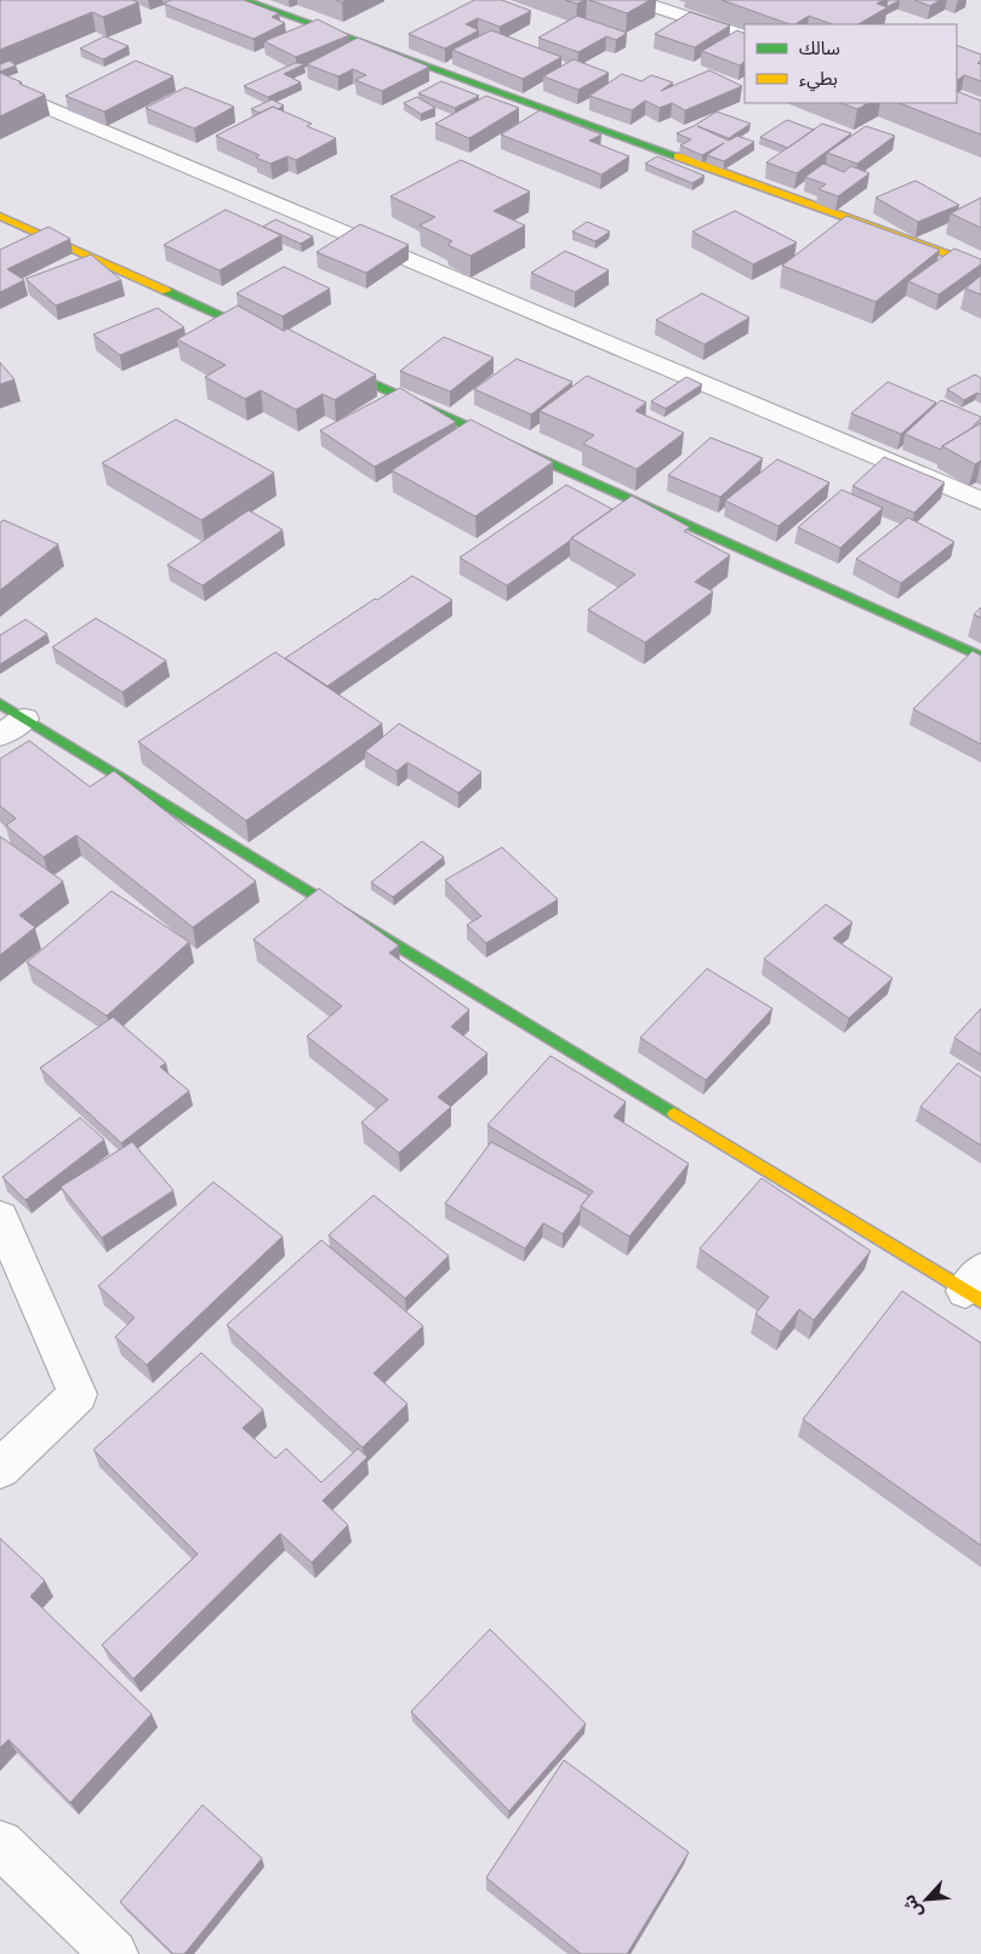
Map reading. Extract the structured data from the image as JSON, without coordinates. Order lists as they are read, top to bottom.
{
  "legend": ["سالك", "بطيء"],
  "north": "bottom left"
}
